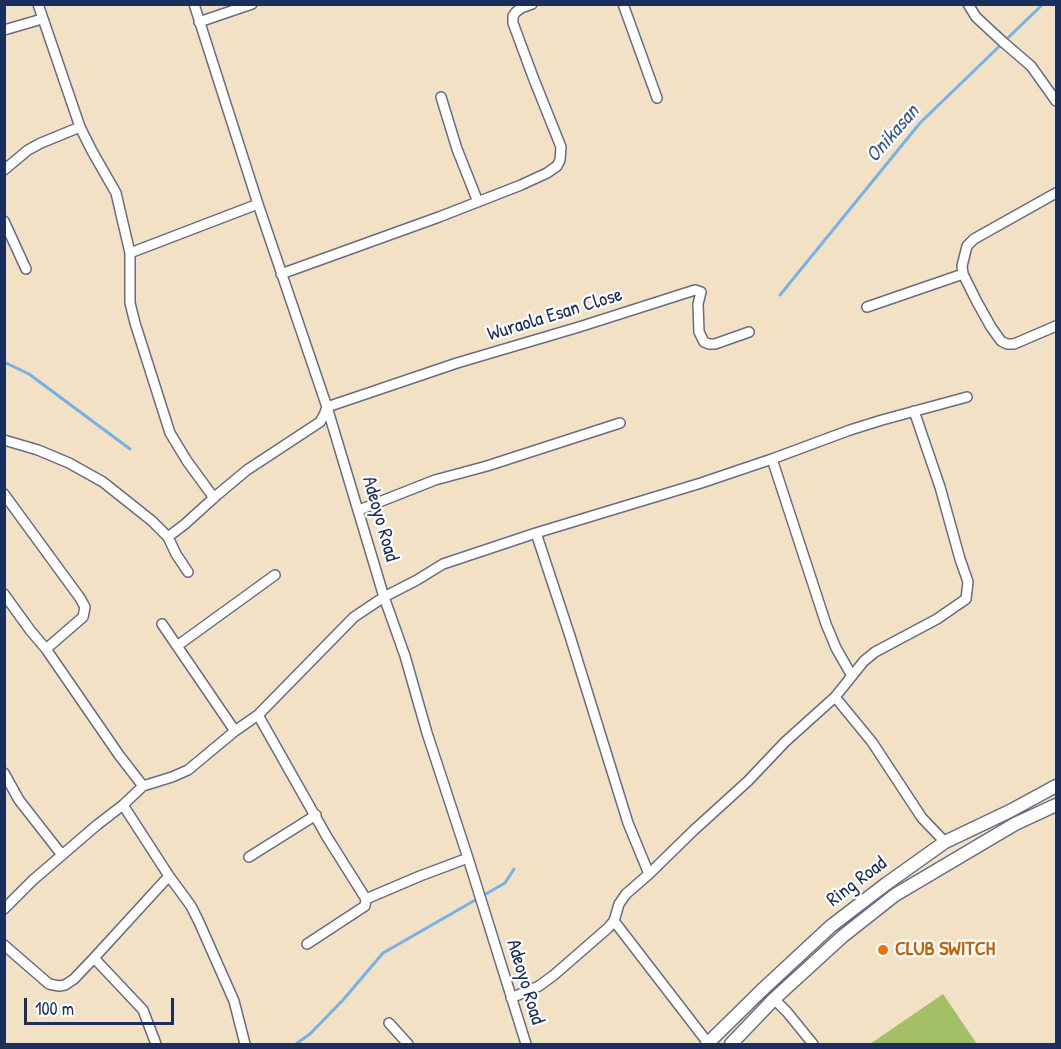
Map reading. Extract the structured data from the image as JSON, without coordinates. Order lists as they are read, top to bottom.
{
  "streets": {
    "main road": ["Ring Road"],
    "street": ["Wuraola Esan Close", "Adeoyo Road"]
  },
  "crossings": [
    ["Wuraola Esan Close", "Adeoyo Road"]
  ],
  "water": ["Onikasan"],
  "places": ["CLUB SWITCH"],
  "scale_bar": "100 m"
}
